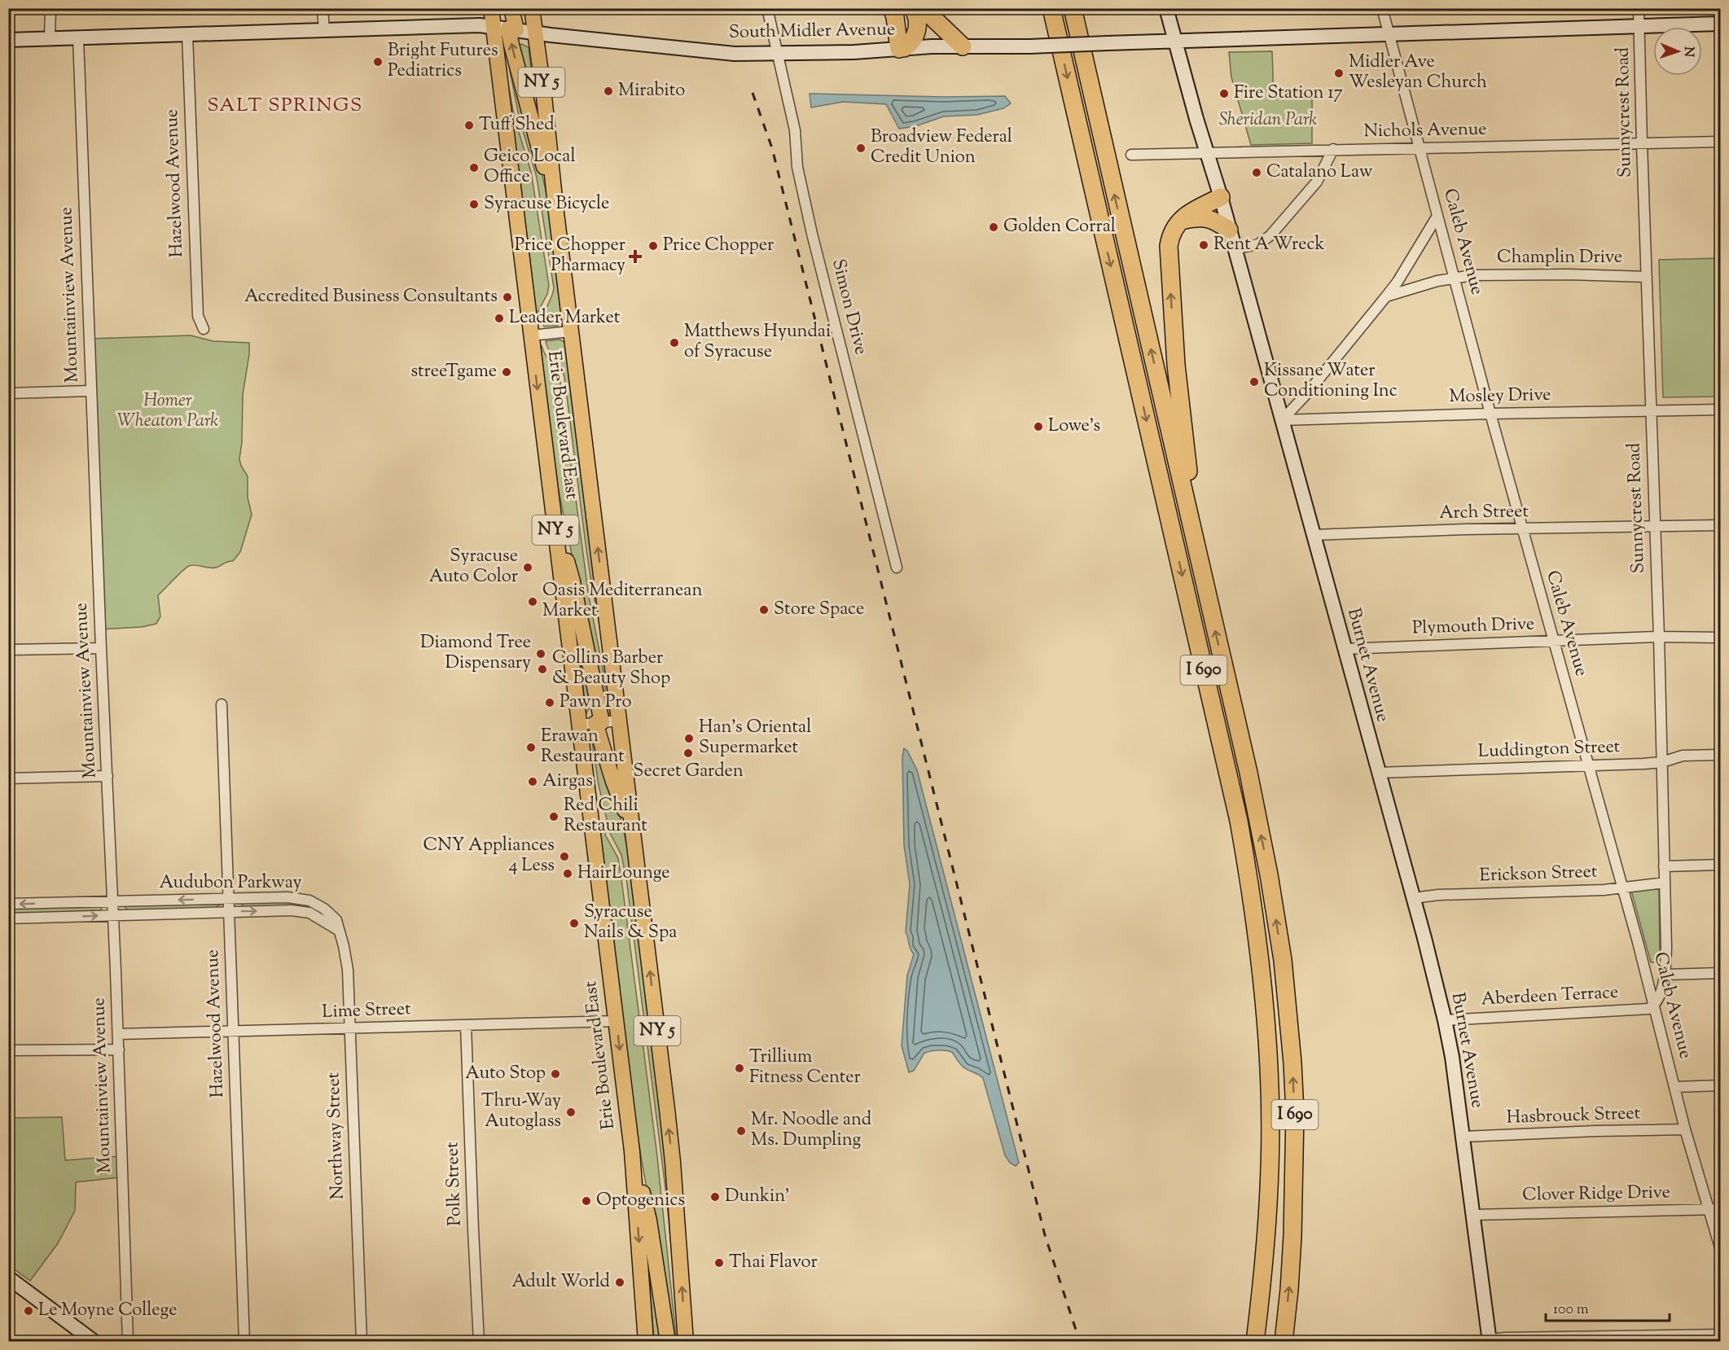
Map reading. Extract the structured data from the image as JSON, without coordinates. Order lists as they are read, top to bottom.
{
  "streets": {
    "highway": ["I 690"],
    "main road": ["NY 5", "Erie Boulevard East"],
    "street": [
      "South Midler Avenue",
      "Sunnycrest Road",
      "Nichols Avenue",
      "Hazelwood Avenue",
      "Caleb Avenue",
      "Champlin Drive",
      "Mountainview Avenue",
      "Simon Drive",
      "Mosley Drive",
      "Arch Street",
      "Plymouth Drive",
      "Burnet Avenue",
      "Luddington Street",
      "Erickson Street",
      "Audubon Parkway",
      "Aberdeen Terrace",
      "Lime Street",
      "Hasbrouck Street",
      "Northway Street",
      "Polk Street",
      "Clover Ridge Drive"
    ]
  },
  "crossings": [
    ["South Midler Avenue", "Sunnycrest Road"],
    ["South Midler Avenue", "Hazelwood Avenue"],
    ["South Midler Avenue", "Caleb Avenue"],
    ["South Midler Avenue", "Mountainview Avenue"],
    ["South Midler Avenue", "Simon Drive"],
    ["South Midler Avenue", "Erie Boulevard East"],
    ["South Midler Avenue", "Burnet Avenue"],
    ["Sunnycrest Road", "Nichols Avenue"],
    ["Sunnycrest Road", "Caleb Avenue"],
    ["Sunnycrest Road", "Champlin Drive"],
    ["Sunnycrest Road", "Mosley Drive"],
    ["Sunnycrest Road", "Arch Street"],
    ["Sunnycrest Road", "Plymouth Drive"],
    ["Sunnycrest Road", "Luddington Street"],
    ["Sunnycrest Road", "Erickson Street"],
    ["Sunnycrest Road", "Aberdeen Terrace"],
    ["Nichols Avenue", "Caleb Avenue"],
    ["Nichols Avenue", "Burnet Avenue"],
    ["Hazelwood Avenue", "Audubon Parkway"],
    ["Hazelwood Avenue", "Lime Street"],
    ["Caleb Avenue", "Champlin Drive"],
    ["Caleb Avenue", "Mosley Drive"],
    ["Caleb Avenue", "Arch Street"],
    ["Caleb Avenue", "Plymouth Drive"],
    ["Caleb Avenue", "Luddington Street"],
    ["Caleb Avenue", "Erickson Street"],
    ["Caleb Avenue", "Aberdeen Terrace"],
    ["Caleb Avenue", "Hasbrouck Street"],
    ["Caleb Avenue", "Clover Ridge Drive"],
    ["Mountainview Avenue", "Audubon Parkway"],
    ["Mountainview Avenue", "Lime Street"],
    ["Mosley Drive", "Burnet Avenue"],
    ["Erie Boulevard East", "Lime Street"],
    ["Arch Street", "Burnet Avenue"],
    ["Plymouth Drive", "Burnet Avenue"],
    ["Burnet Avenue", "Luddington Street"],
    ["Burnet Avenue", "Erickson Street"],
    ["Burnet Avenue", "Aberdeen Terrace"],
    ["Burnet Avenue", "Hasbrouck Street"],
    ["Burnet Avenue", "Clover Ridge Drive"],
    ["Audubon Parkway", "Northway Street"],
    ["Lime Street", "Northway Street"],
    ["Lime Street", "Polk Street"]
  ],
  "districts": ["SALT SPRINGS"],
  "parks": ["Sheridan Park", "Homer Wheaton Park"],
  "places": {
    "other": [
      "Bright Futures Pediatrics",
      "Midler Ave Wesleyan Church",
      "Mirabito",
      "Fire Station 17",
      "Tuff Shed",
      "Broadview Federal Credit Union",
      "Geico Local Office",
      "Catalano Law",
      "Syracuse Bicycle",
      "Golden Corral",
      "Rent A Wreck",
      "Price Chopper",
      "Accredited Business Consultants",
      "Leader Market",
      "Matthews Hyundai of Syracuse",
      "streeTgame",
      "Kissane Water Conditioning Inc",
      "Lowe's",
      "Syracuse Auto Color",
      "Oasis Mediterranean Market",
      "Store Space",
      "Diamond Tree Dispensary",
      "Collins Barber & Beauty Shop",
      "Pawn Pro",
      "Han's Oriental Supermarket",
      "Erawan Restaurant",
      "Secret Garden",
      "Airgas",
      "Red Chili Restaurant",
      "CNY Appliances 4 Less",
      "HairLounge",
      "Syracuse Nails & Spa",
      "Trillium Fitness Center",
      "Auto Stop",
      "Thru-Way Autoglass",
      "Mr. Noodle and Ms. Dumpling",
      "Dunkin'",
      "Optogenics",
      "Thai Flavor",
      "Adult World",
      "Le Moyne College"
    ],
    "health": ["Price Chopper Pharmacy"]
  },
  "scale_bar": "100 m",
  "north": "right"
}
